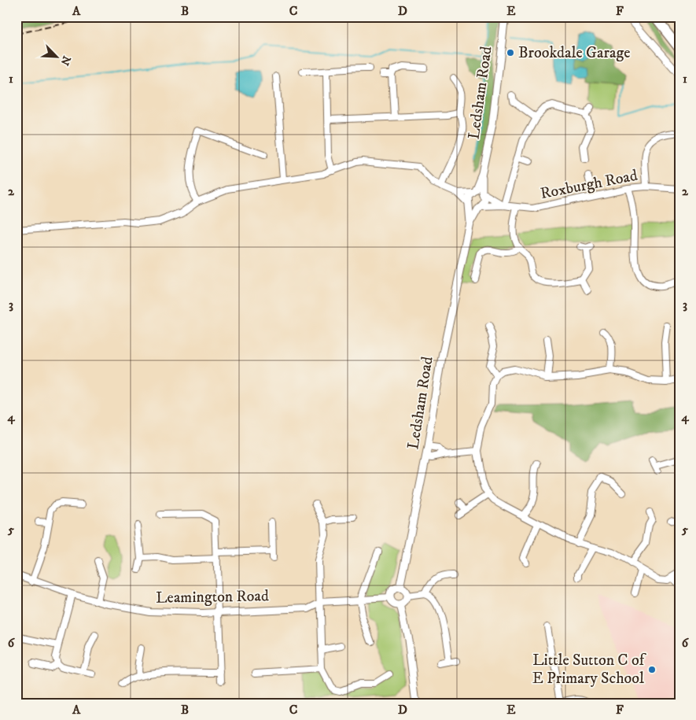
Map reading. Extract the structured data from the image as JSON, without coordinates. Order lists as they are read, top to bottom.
{
  "streets": {
    "main road": ["Ledsham Road"],
    "street": ["Roxburgh Road", "Leamington Road"]
  },
  "crossings": [
    ["Ledsham Road", "Roxburgh Road"],
    ["Ledsham Road", "Leamington Road"]
  ],
  "places": ["Brookdale Garage", "Little Sutton C of E Primary School"],
  "north": "bottom right",
  "grid": {
    "columns": [
      "A",
      "B",
      "C",
      "D",
      "E",
      "F"
    ],
    "rows": [
      "1",
      "2",
      "3",
      "4",
      "5",
      "6"
    ]
  }
}
